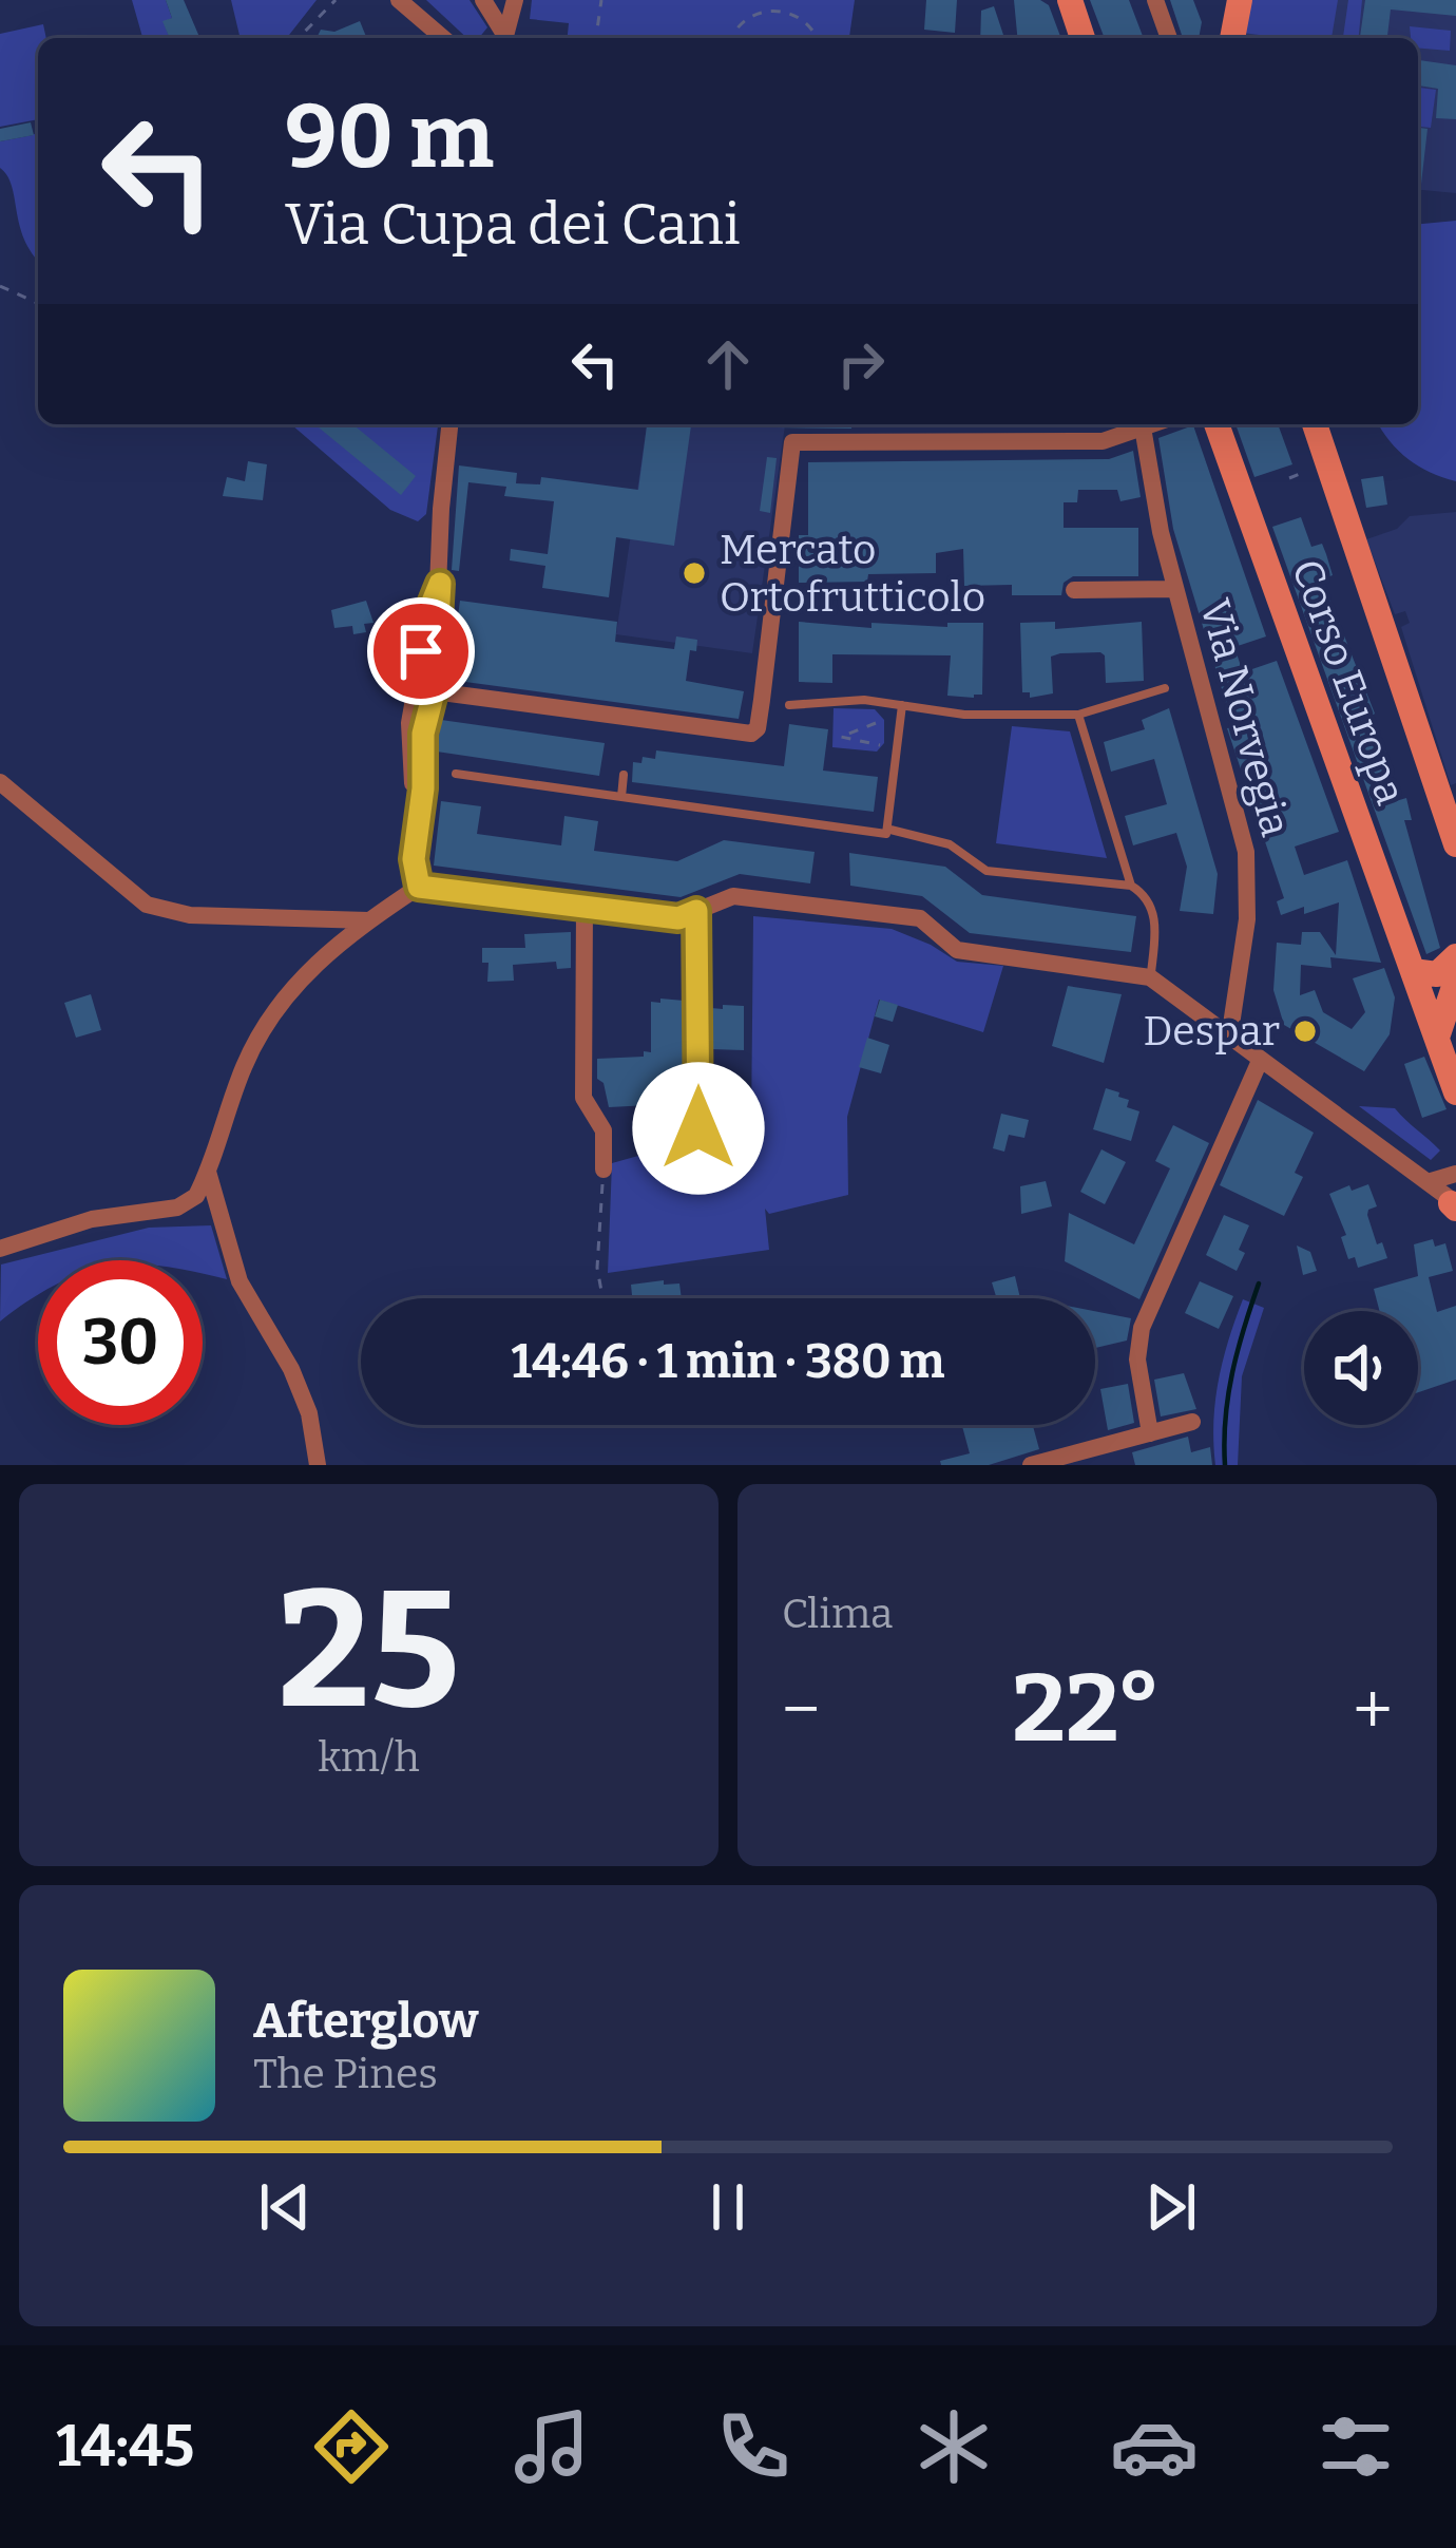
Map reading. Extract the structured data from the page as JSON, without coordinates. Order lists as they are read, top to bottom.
{
  "streets": {
    "main road": ["Corso Europa"],
    "street": ["Via Norvegia"]
  },
  "places": ["Mercato Ortofrutticolo", "Despar"],
  "page": {
    "turn": ["90 m", "Via Cupa dei Cani"],
    "limit": "30",
    "trip": "14:46 · 1 min · 380 m",
    "tile": [
      ["25", "km/h"],
      "Clima"
    ],
    "heat": ["−", "22°", "+"],
    "song": ["Afterglow", "The Pines"],
    "tabs": "14:45"
  }
}
